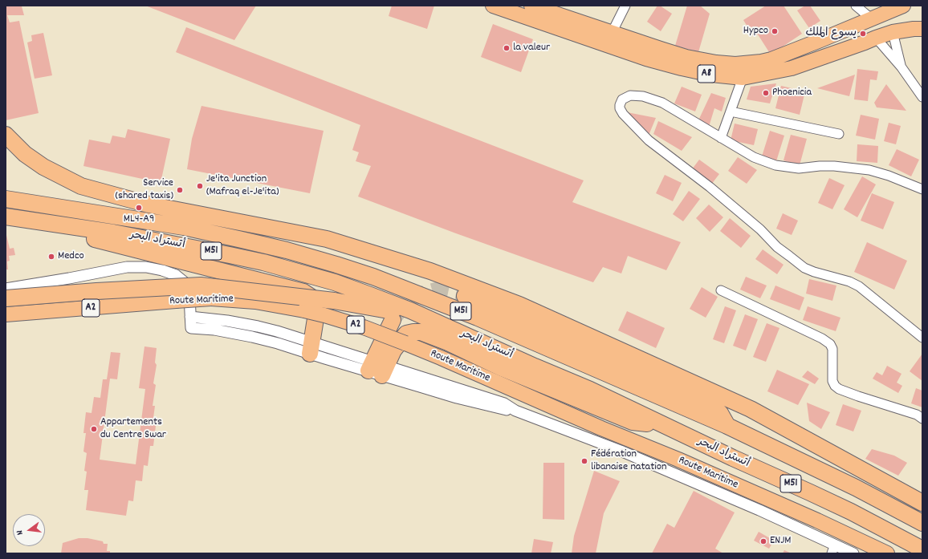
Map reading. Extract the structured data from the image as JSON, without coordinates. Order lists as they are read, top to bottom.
{
  "streets": {
    "highway": [
      "A8",
      "أتستراد البحر",
      "M51",
      "Route Maritime",
      "A2"
    ]
  },
  "places": [
    "Hypco",
    "يسوع الملك",
    "la valeur",
    "Phoenicia",
    "Je'ita Junction (Mafraq el-Je'ita)",
    "Service (shared taxis)",
    "ML4-A9",
    "Medco",
    "Appartements du Centre Swar",
    "Fédération libanaise natation",
    "ENJM"
  ],
  "north": "left"
}
